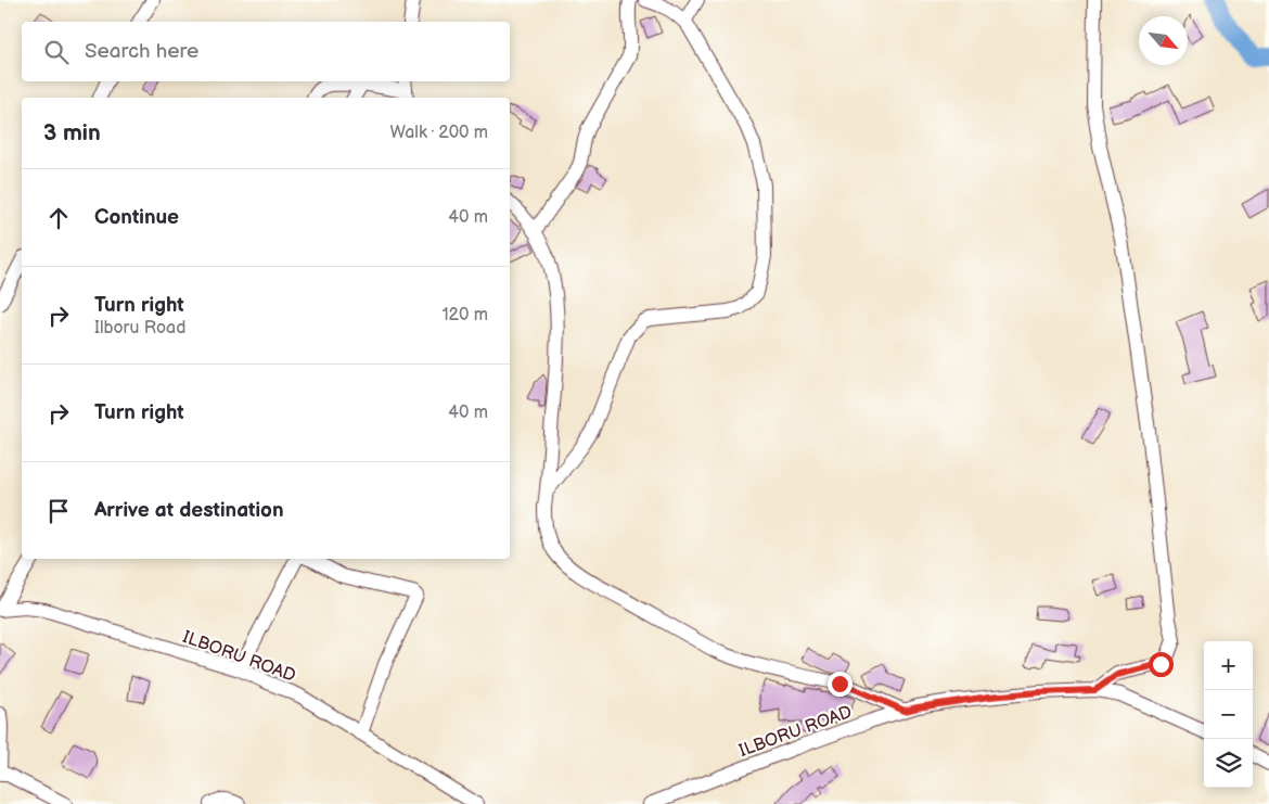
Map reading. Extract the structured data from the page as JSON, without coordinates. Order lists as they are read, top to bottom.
{
  "streets": {
    "street": ["ILBORU ROAD"]
  },
  "north": "bottom right",
  "page": {
    "search": "Search here",
    "heading": ["3 min", "Walk · 200 m"],
    "list": [
      ["Continue", "40 m"],
      ["Turn right", "Ilboru Road", "120 m"],
      ["Turn right", "40 m"],
      "Arrive at destination"
    ],
    "map_buttons": ["+", "−"]
  }
}
